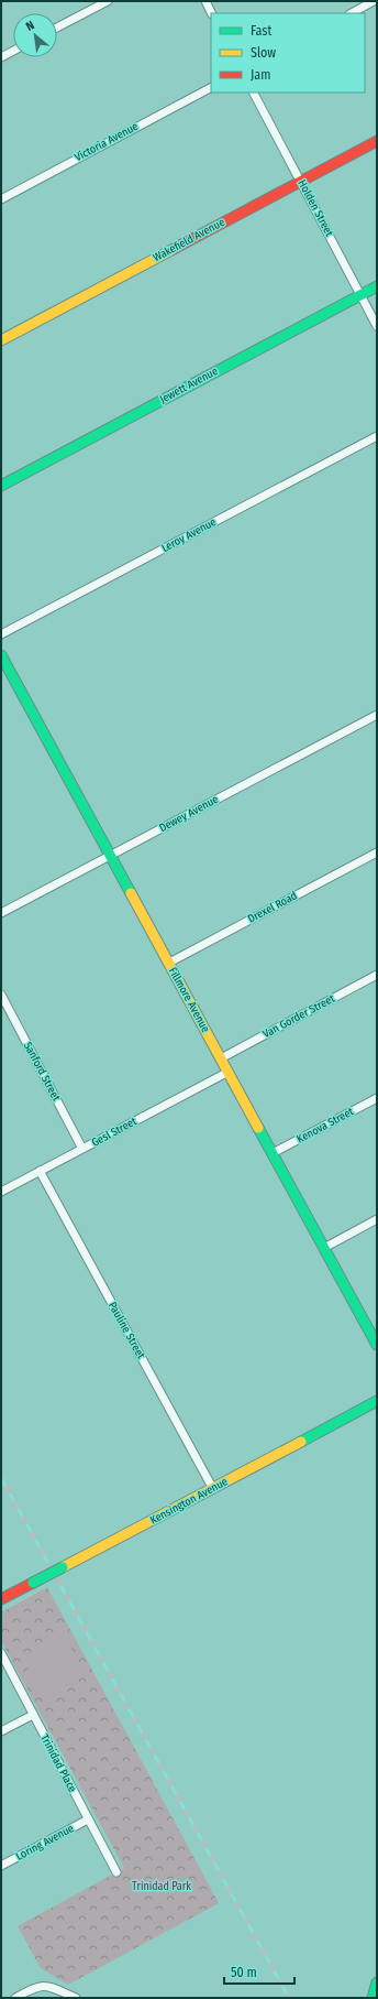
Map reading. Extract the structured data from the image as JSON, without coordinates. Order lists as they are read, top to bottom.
{
  "streets": {
    "main road": [
      "Wakefield Avenue",
      "Jewett Avenue",
      "Fillmore Avenue",
      "Kensington Avenue"
    ],
    "street": [
      "Victoria Avenue",
      "Holden Street",
      "Leroy Avenue",
      "Dewey Avenue",
      "Drexel Road",
      "Van Gorder Street",
      "Sanford Street",
      "Kenova Street",
      "Gesl Street",
      "Pauline Street",
      "Trinidad Place",
      "Loring Avenue"
    ]
  },
  "crossings": [
    ["Holden Street", "Wakefield Avenue"],
    ["Holden Street", "Jewett Avenue"],
    ["Dewey Avenue", "Fillmore Avenue"],
    ["Drexel Road", "Fillmore Avenue"],
    ["Fillmore Avenue", "Van Gorder Street"],
    ["Fillmore Avenue", "Kenova Street"],
    ["Fillmore Avenue", "Gesl Street"],
    ["Sanford Street", "Gesl Street"],
    ["Gesl Street", "Pauline Street"],
    ["Pauline Street", "Kensington Avenue"],
    ["Trinidad Place", "Loring Avenue"]
  ],
  "parks": ["Trinidad Park"],
  "legend": ["Fast", "Slow", "Jam"],
  "scale_bar": "50 m",
  "north": "top left"
}
